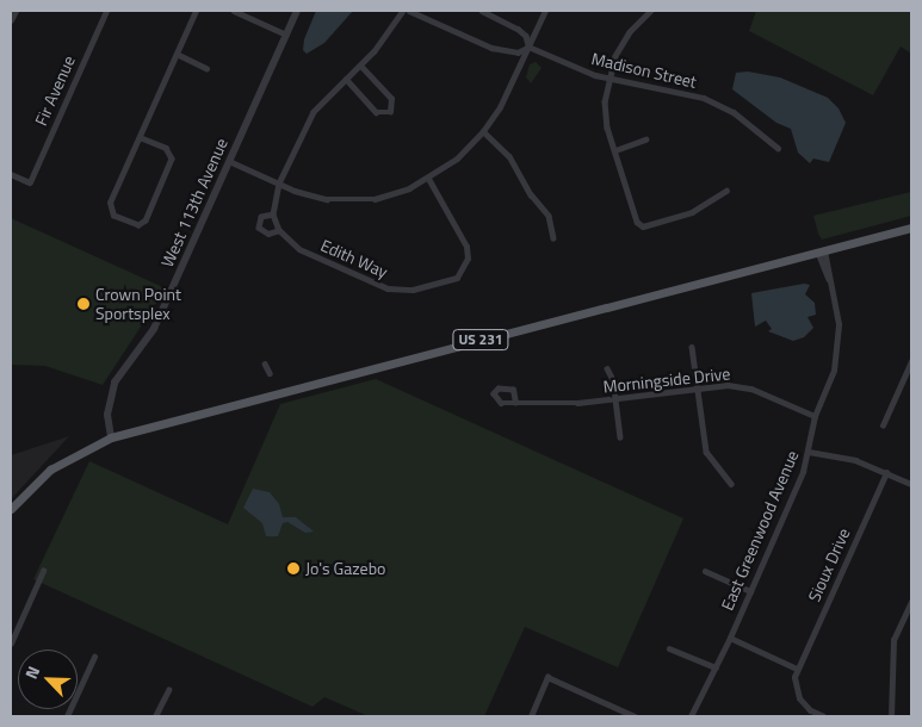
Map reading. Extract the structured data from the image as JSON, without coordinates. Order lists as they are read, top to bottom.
{
  "streets": {
    "main road": ["US 231"],
    "street": [
      "Madison Street",
      "Fir Avenue",
      "West 113th Avenue",
      "Edith Way",
      "Morningside Drive",
      "East Greenwood Avenue",
      "Sioux Drive"
    ]
  },
  "crossings": [
    ["West 113th Avenue", "US 231"],
    ["US 231", "East Greenwood Avenue"],
    ["Morningside Drive", "East Greenwood Avenue"]
  ],
  "places": ["Crown Point Sportsplex", "Jo's Gazebo"],
  "north": "top left"
}
